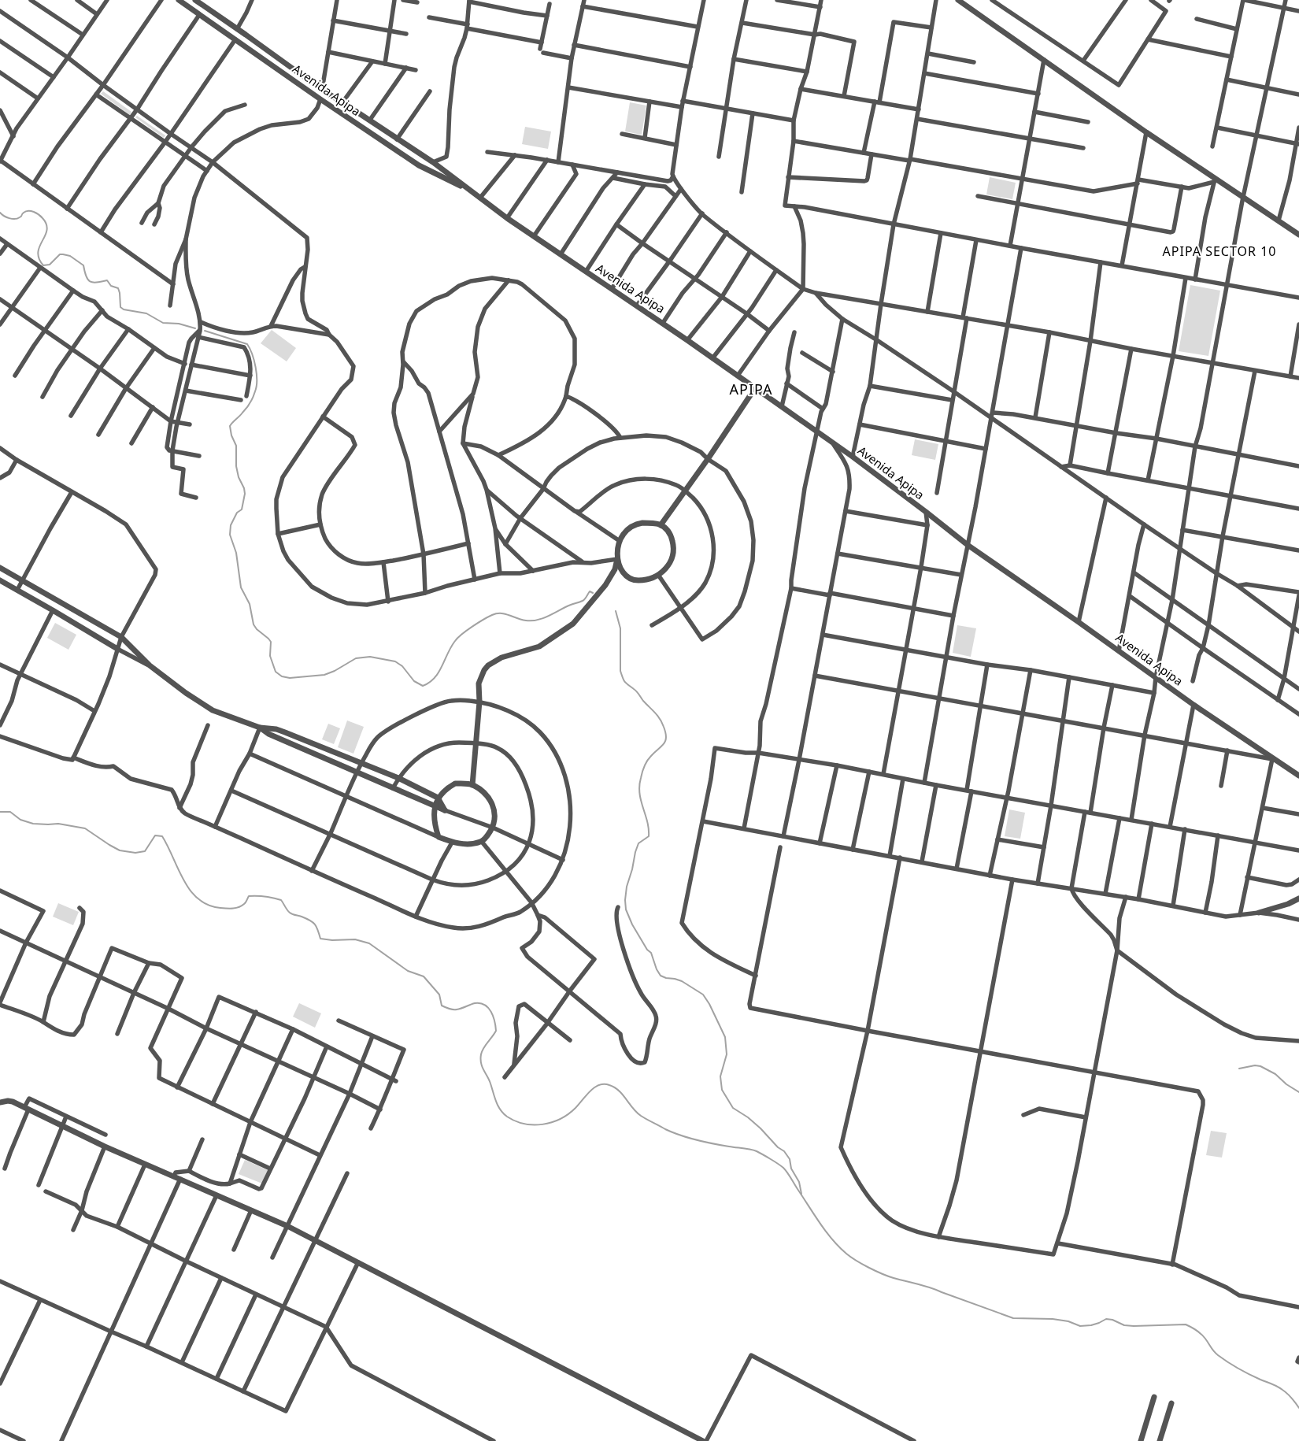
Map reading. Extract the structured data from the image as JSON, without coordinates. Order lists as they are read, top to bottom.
{
  "streets": {
    "street": ["Avenida Apipa"]
  },
  "districts": ["APIPA SECTOR 10", "APIPA"]
}
